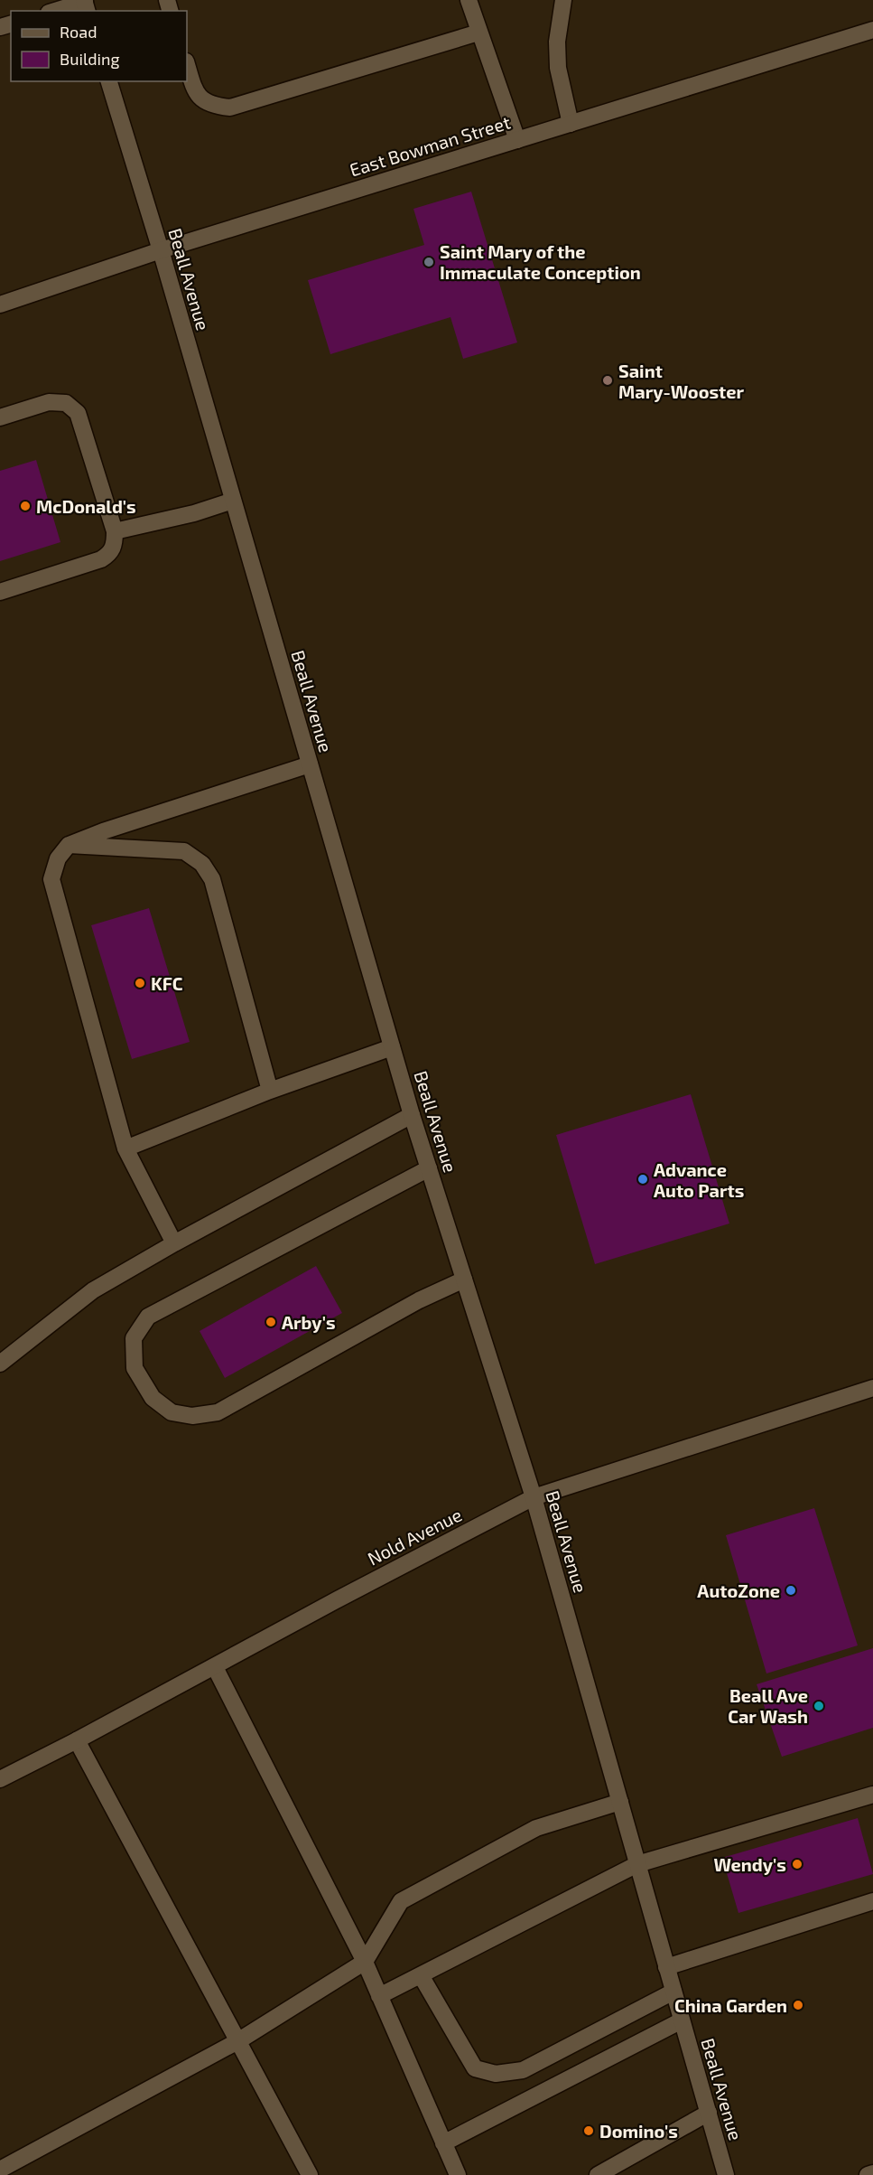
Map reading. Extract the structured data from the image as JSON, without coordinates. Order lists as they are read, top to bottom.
{
  "streets": {
    "street": ["East Bowman Street", "Beall Avenue", "Nold Avenue"]
  },
  "crossings": [
    ["East Bowman Street", "Beall Avenue"],
    ["Beall Avenue", "Nold Avenue"]
  ],
  "places": [
    "Saint Mary of the Immaculate Conception",
    "Saint Mary-Wooster",
    "McDonald's",
    "KFC",
    "Advance Auto Parts",
    "Arby's",
    "AutoZone",
    "Beall Ave Car Wash",
    "Wendy's",
    "China Garden",
    "Domino's"
  ],
  "legend": ["Road", "Building"]
}
